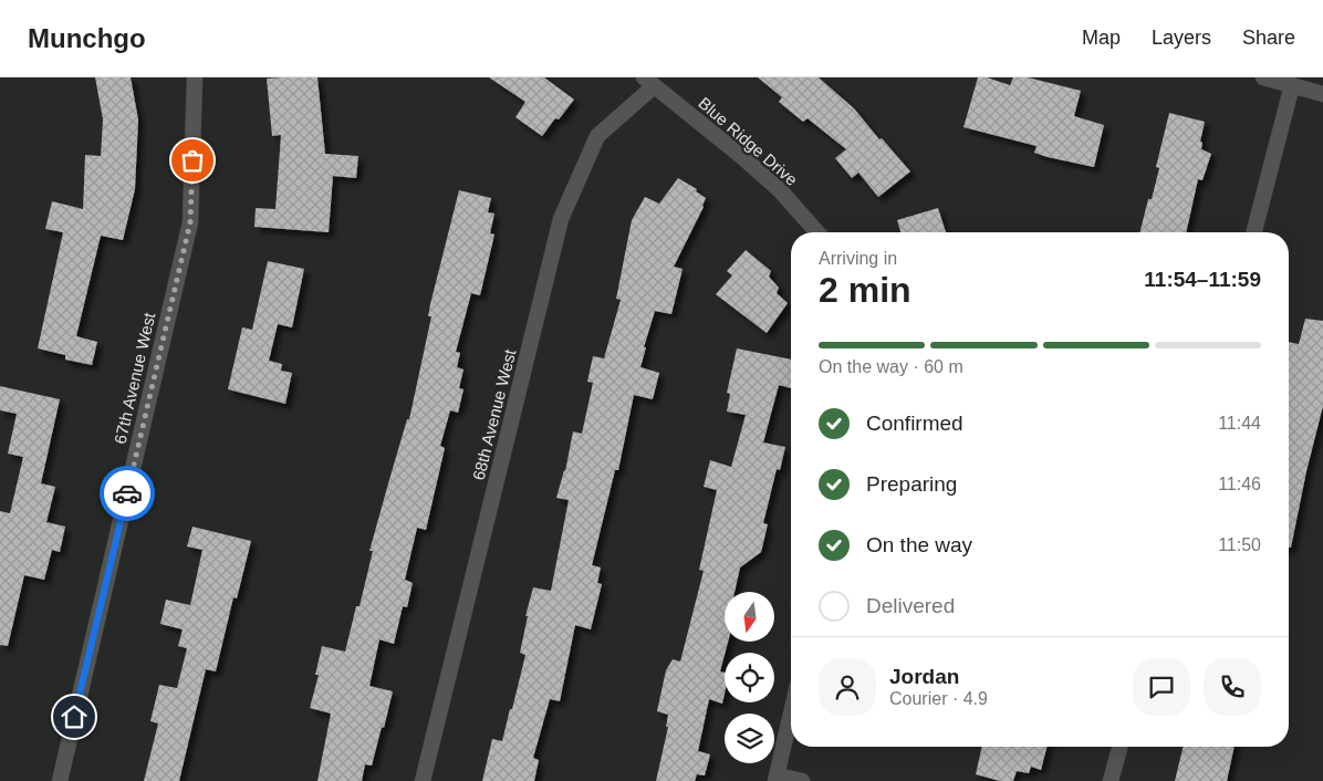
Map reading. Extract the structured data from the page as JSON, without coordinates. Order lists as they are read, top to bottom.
{
  "streets": {
    "street": ["Blue Ridge Drive", "67th Avenue West", "68th Avenue West"]
  },
  "crossings": [
    ["Blue Ridge Drive", "68th Avenue West"]
  ],
  "north": "bottom",
  "page": {
    "header": "Munchgo",
    "nav": ["Map", "Layers", "Share"],
    "heading": ["2 min", "Arriving in", "11:54–11:59"],
    "panel": ["Jordan", "Courier · 4.9"],
    "bar": "On the way · 60 m",
    "list": [
      ["Confirmed", "11:44"],
      ["Preparing", "11:46"],
      ["On the way", "11:50"],
      "Delivered"
    ]
  }
}
